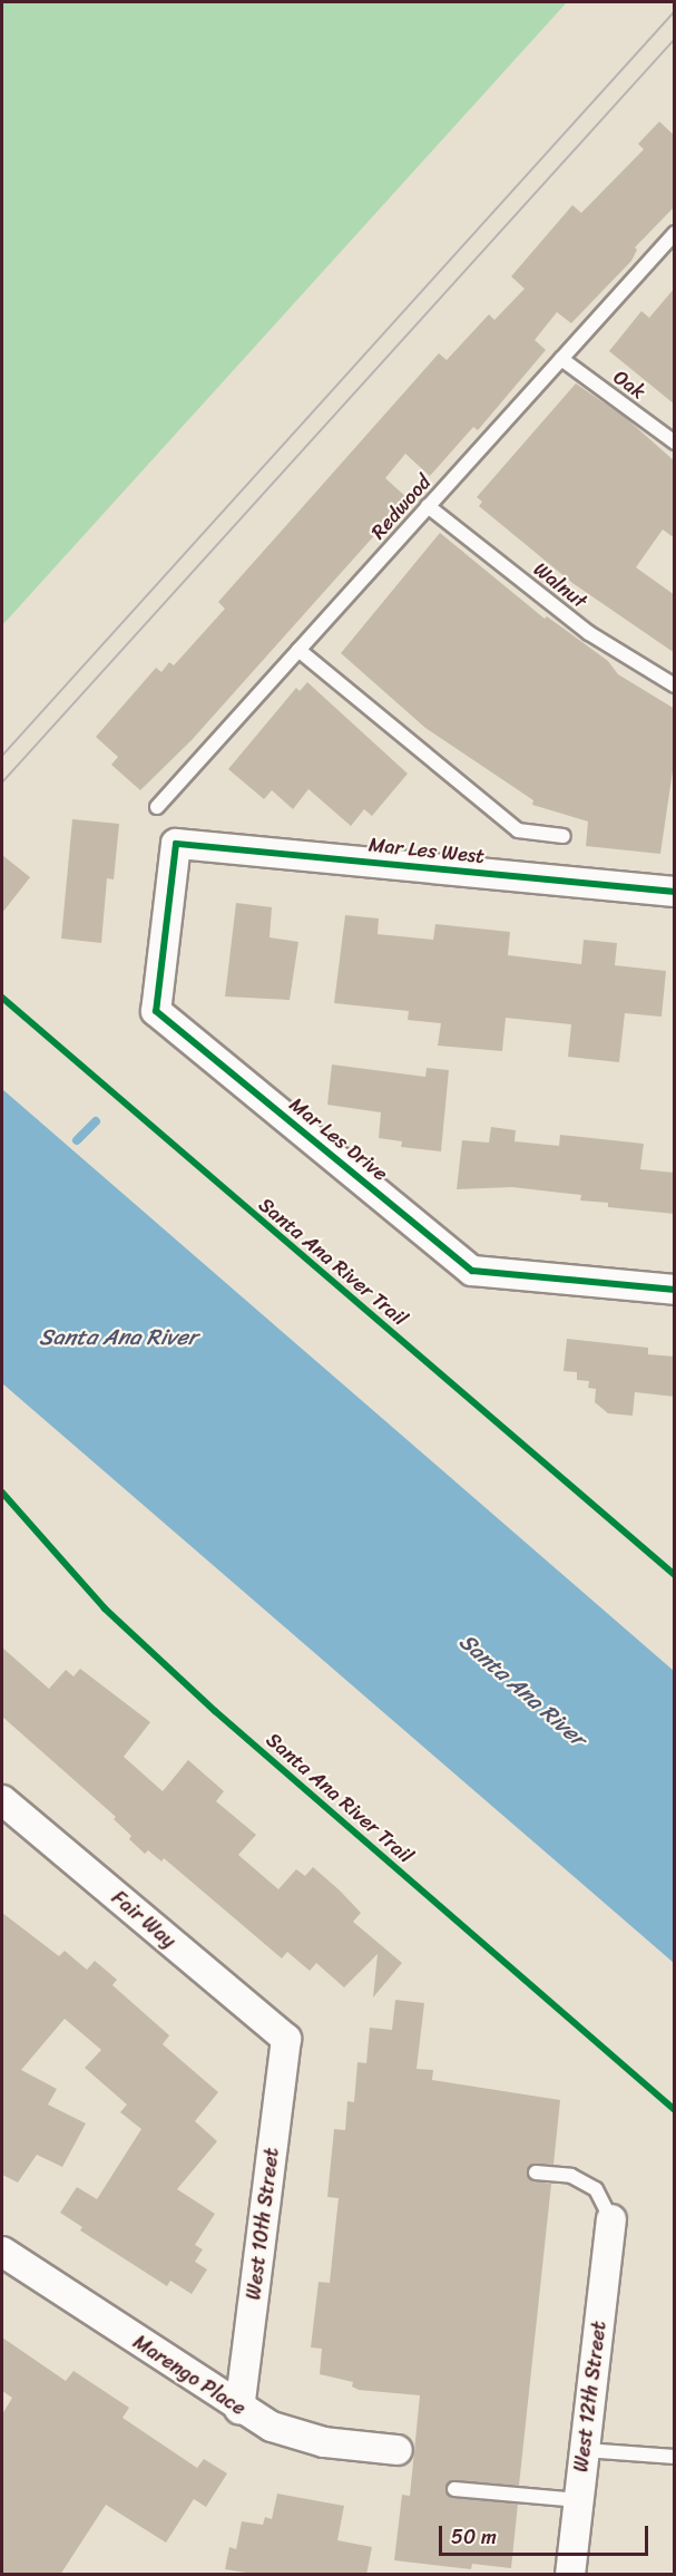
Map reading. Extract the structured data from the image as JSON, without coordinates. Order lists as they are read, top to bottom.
{
  "streets": {
    "street": [
      "Mar Les West",
      "Mar Les Drive",
      "Fair Way",
      "West 10th Street",
      "Marengo Place",
      "West 12th Street"
    ],
    "lane": ["Oak", "Redwood", "Walnut"],
    "cycle path": ["Santa Ana River Trail"]
  },
  "crossings": [
    ["Oak", "Redwood"],
    ["Redwood", "Walnut"],
    ["Mar Les West", "Mar Les Drive"],
    ["Fair Way", "West 10th Street"],
    ["West 10th Street", "Marengo Place"]
  ],
  "water": ["Santa Ana River"],
  "scale_bar": "50 m"
}
